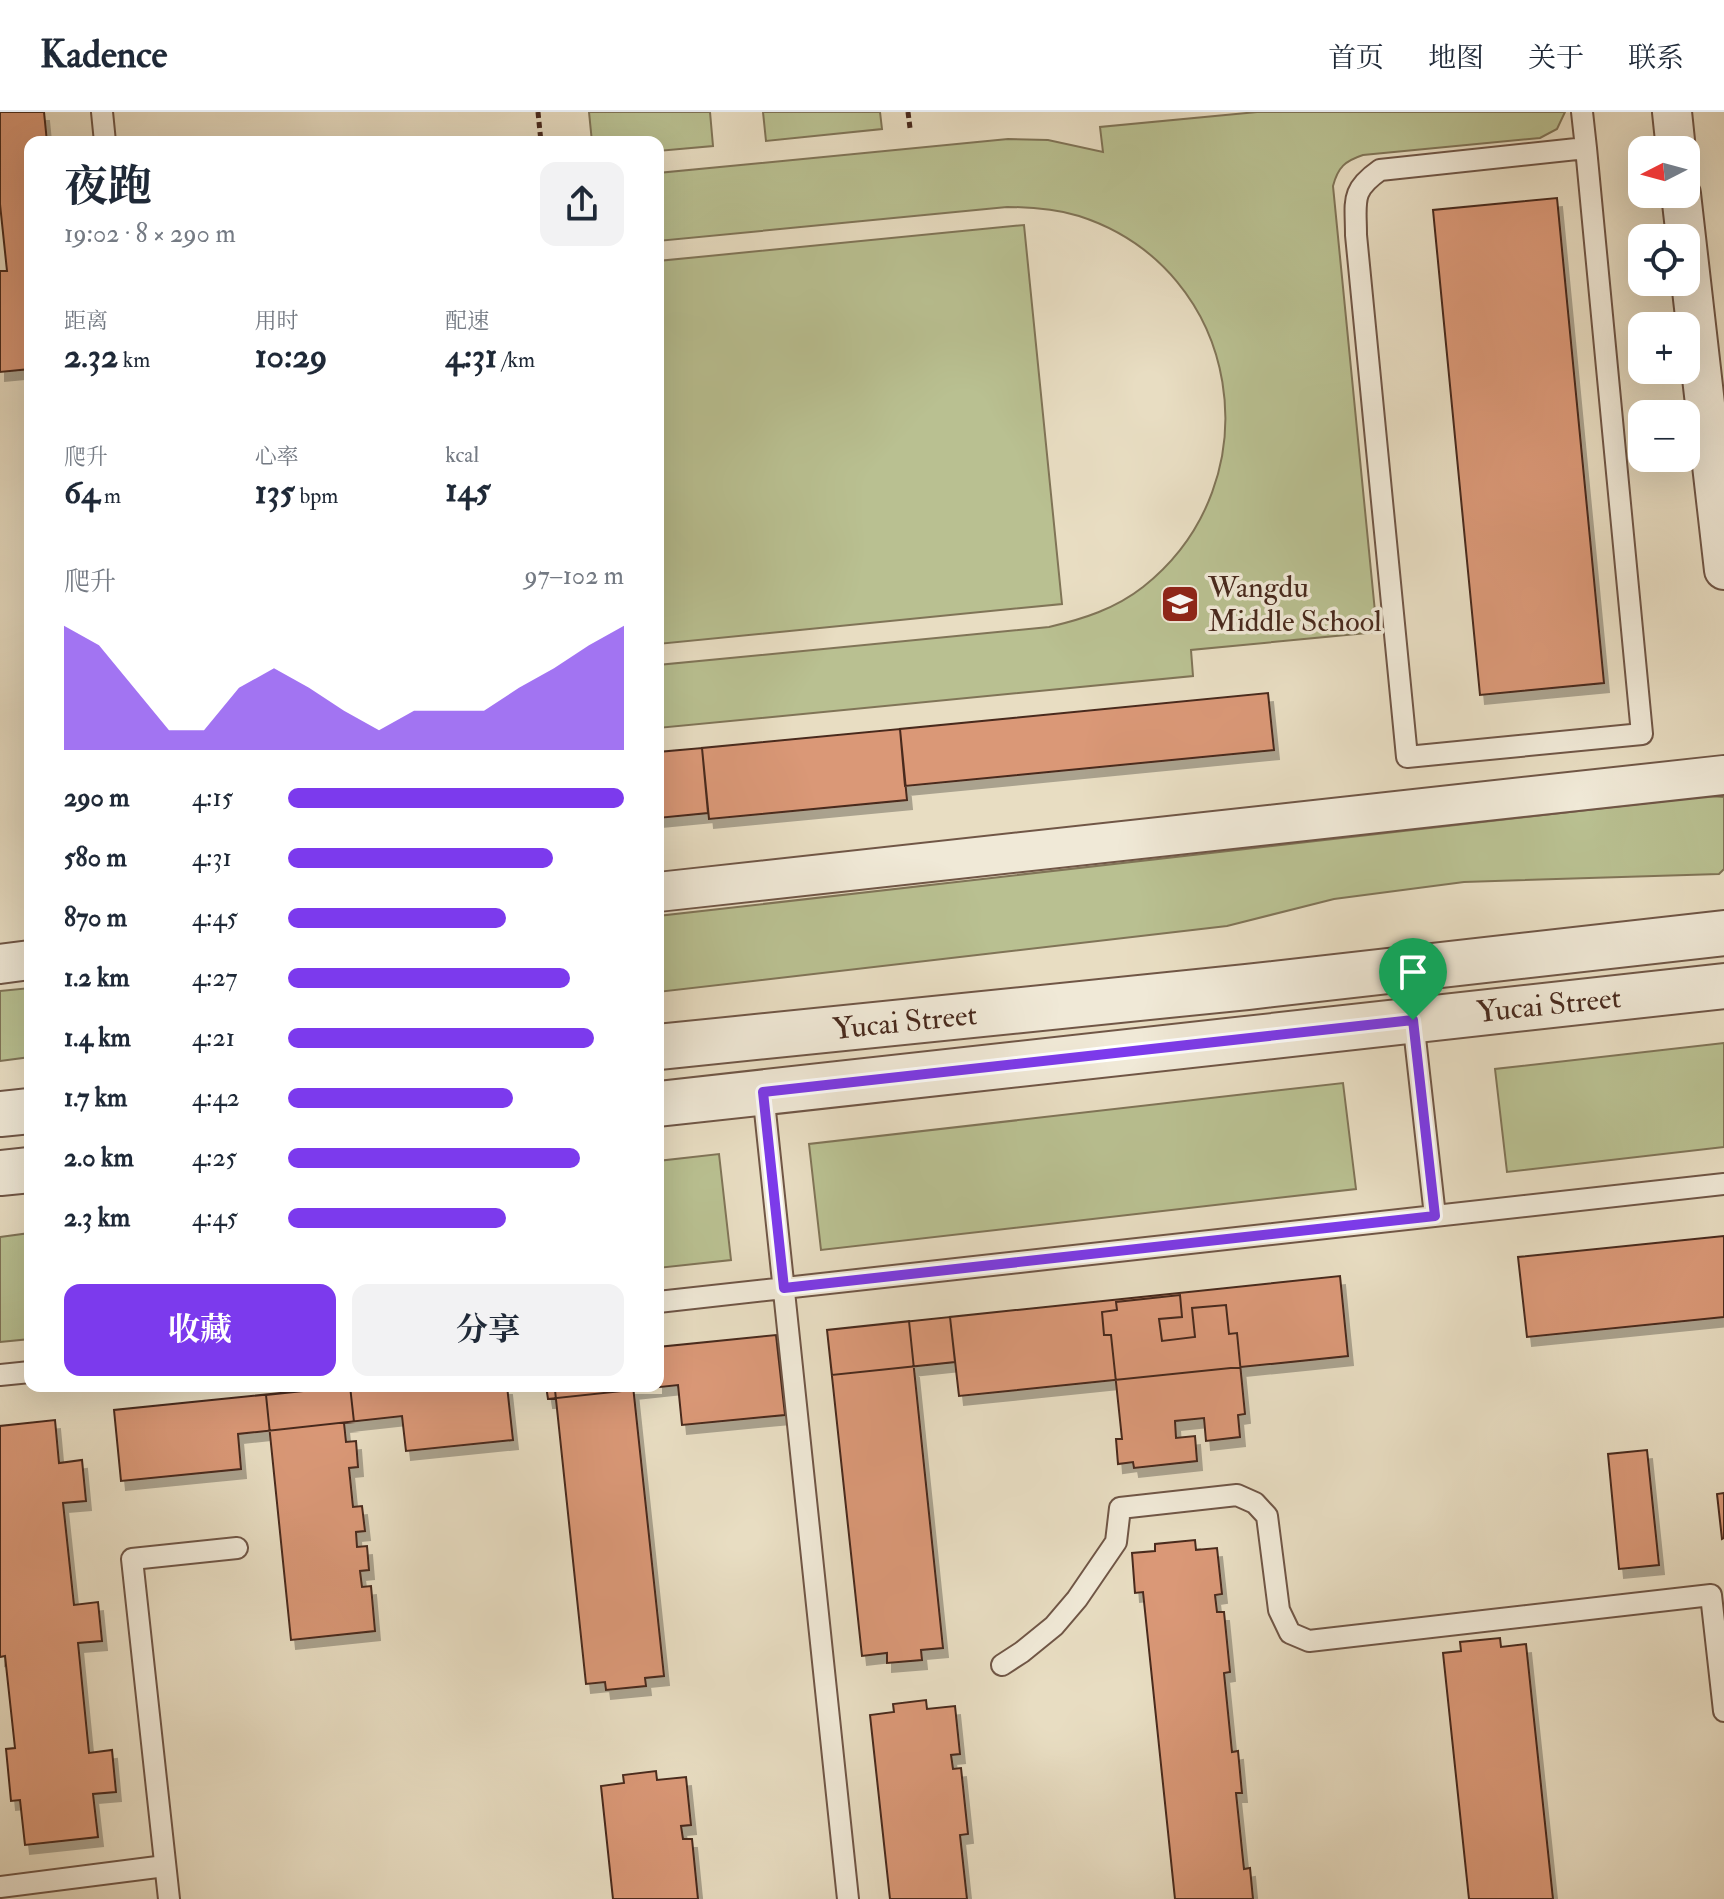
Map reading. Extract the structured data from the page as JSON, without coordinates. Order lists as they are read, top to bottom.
{
  "streets": {
    "street": ["Yucai Street"]
  },
  "places": {
    "school or university": ["Wangdu Middle School"]
  },
  "north": "left",
  "page": {
    "header": "Kadence",
    "nav": [
      "首页",
      "地图",
      "关于",
      "联系"
    ],
    "map_buttons": ["+", "−"],
    "heading": ["夜跑", "19:02 · 8 × 290 m"],
    "stats": [
      ["距离", "2.32 km"],
      ["用时", "10:29"],
      ["配速", "4:31 /km"],
      ["爬升", "64 m"],
      ["心率", "135 bpm"],
      ["kcal", "145"]
    ],
    "chart": ["爬升", "97–102 m"],
    "list": [
      {
        "name": "290 m",
        "note": "4:15"
      },
      {
        "name": "580 m",
        "note": "4:31"
      },
      {
        "name": "870 m",
        "note": "4:45"
      },
      {
        "name": "1.2 km",
        "note": "4:27"
      },
      {
        "name": "1.4 km",
        "note": "4:21"
      },
      {
        "name": "1.7 km",
        "note": "4:42"
      },
      {
        "name": "2.0 km",
        "note": "4:25"
      },
      {
        "name": "2.3 km",
        "note": "4:45"
      }
    ],
    "buttons": ["收藏", "分享"]
  }
}
